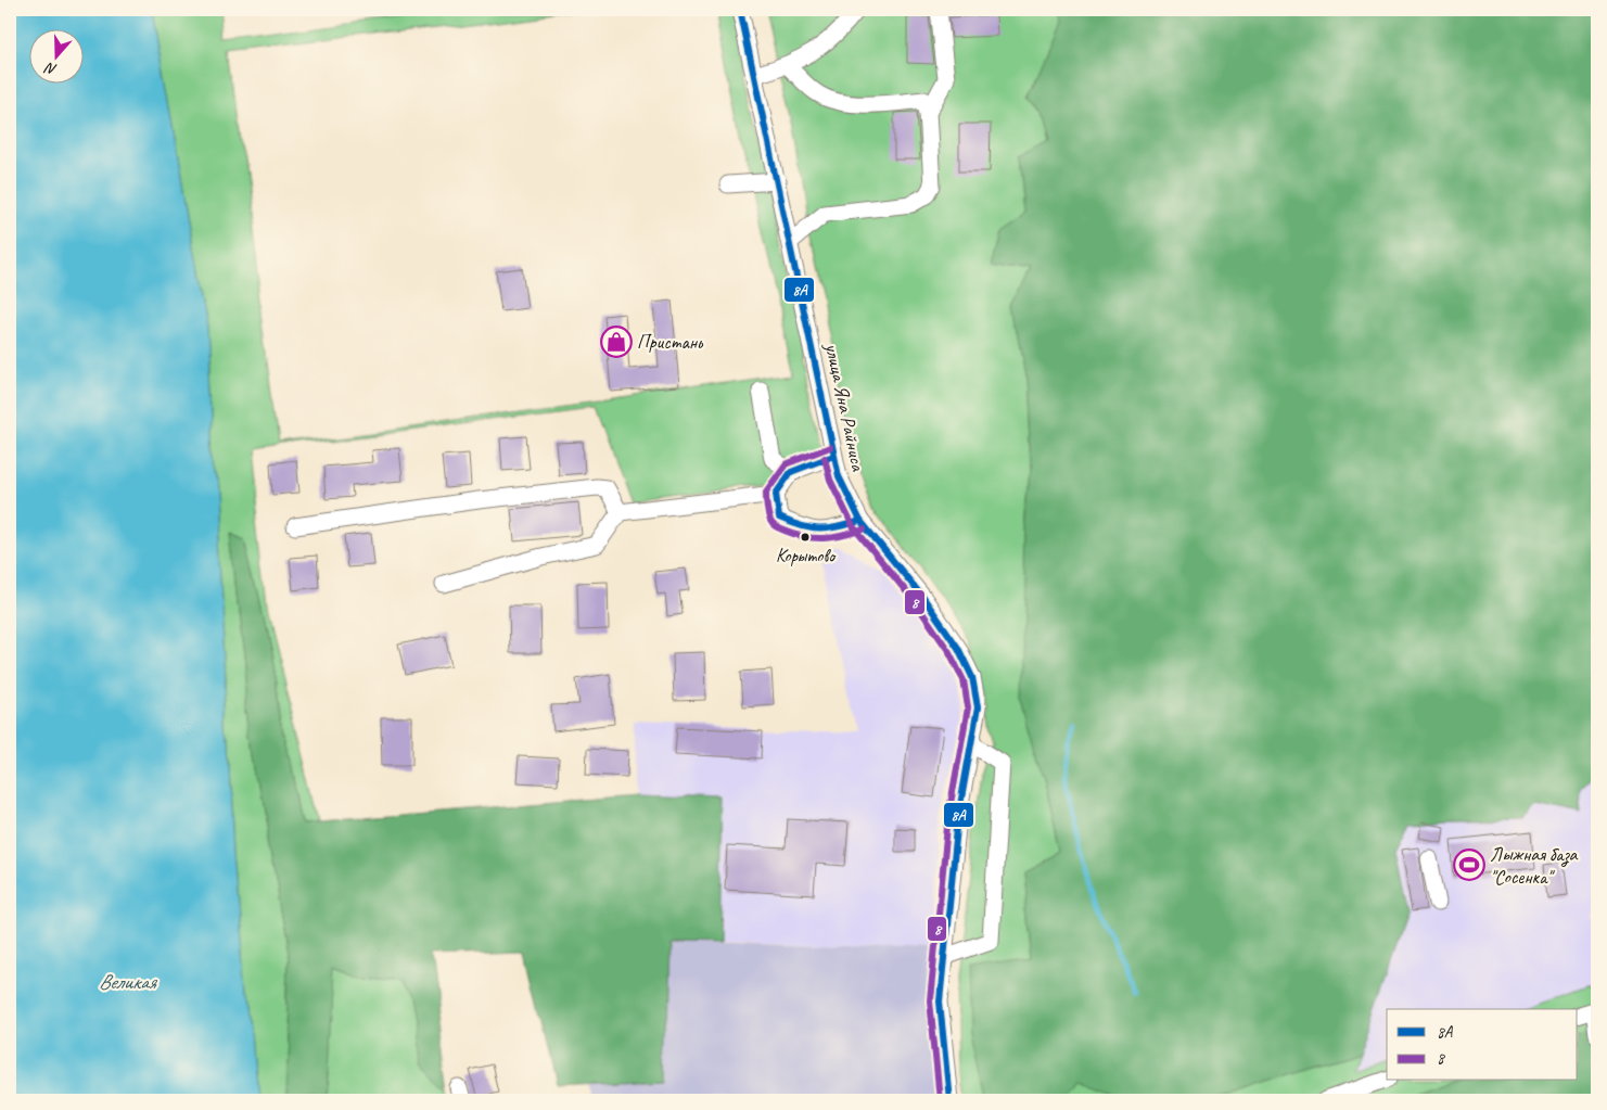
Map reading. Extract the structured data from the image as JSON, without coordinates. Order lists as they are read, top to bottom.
{
  "streets": {
    "street": ["улица Яна Райниса"]
  },
  "water": ["Великая"],
  "places": {
    "shop": ["Пристань"],
    "other": ["Корытово"],
    "sports": ["Лыжная база \"Сосенка\""]
  },
  "lines": ["transit line 8А", "transit line 8"],
  "legend": ["8А", "8"],
  "north": "bottom"
}
